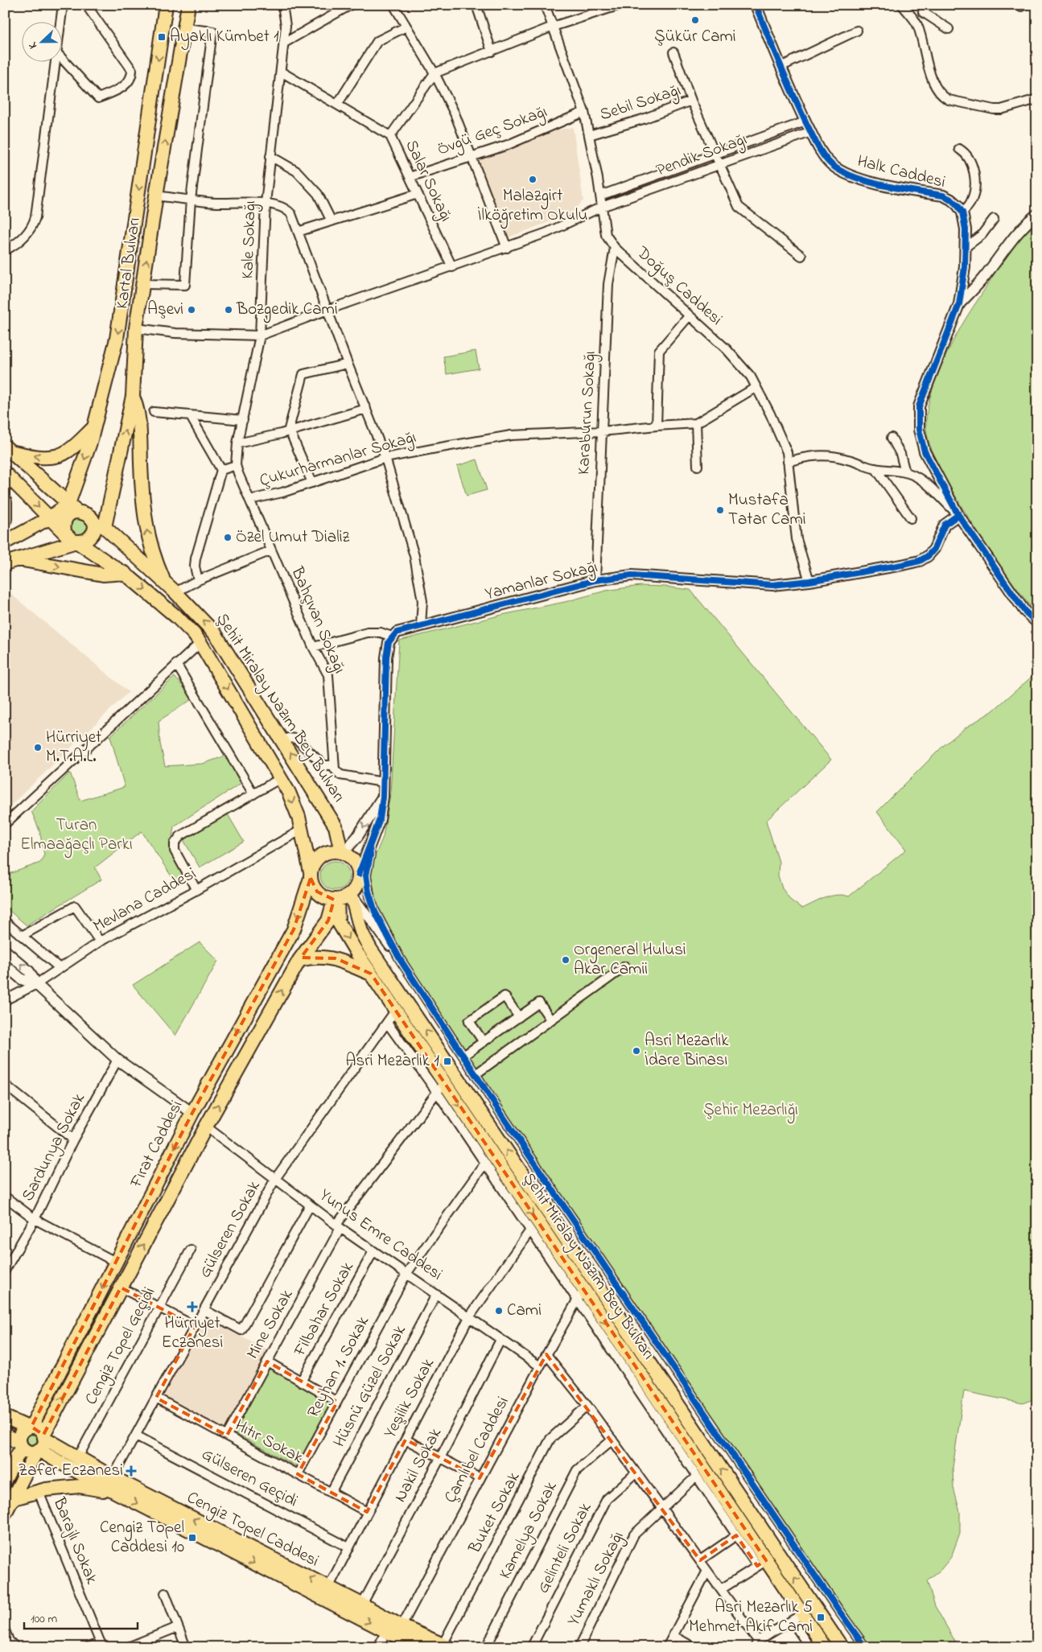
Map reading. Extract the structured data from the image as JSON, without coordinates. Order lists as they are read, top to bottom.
{
  "streets": {
    "main road": [
      "Kartal Bulvarı",
      "Şehit Miralay Nazım Bey Bulvarı",
      "Fırat Caddesi",
      "Cengiz Topel Caddesi"
    ],
    "street": [
      "Sebil Sokağı",
      "Övgü Geç Sokağı",
      "Pendik Sokağı",
      "Halk Caddesi",
      "Salar Sokağı",
      "Kale Sokağı",
      "Doğuş Caddesi",
      "Karaburun Sokağı",
      "Çukurharmanlar Sokağı",
      "Yamanlar Sokağı",
      "Bahçıvan Sokağı",
      "Mevlana Caddesi",
      "Sardunya Sokak",
      "Gülseren Sokak",
      "Yunus Emre Caddesi",
      "Filbahar Sokak",
      "Mine Sokak",
      "Cengiz Topel Geçidi",
      "Reyhan 1. Sokak",
      "Hüsnü Güzel Sokak",
      "Yeşilik Sokak",
      "Hıtır Sokak",
      "Çamlıbel Caddesi",
      "Nakil Sokak",
      "Gülseren Geçidi",
      "Buket Sokak",
      "Kamelya Sokak",
      "Barajlı Sokak",
      "Gelinteli Sokak",
      "Yumaklı Sokağı"
    ]
  },
  "crossings": [
    ["Sebil Sokağı", "Pendik Sokağı"],
    ["Sebil Sokağı", "Doğuş Caddesi"],
    ["Övgü Geç Sokağı", "Salar Sokağı"],
    ["Övgü Geç Sokağı", "Doğuş Caddesi"],
    ["Pendik Sokağı", "Halk Caddesi"],
    ["Pendik Sokağı", "Salar Sokağı"],
    ["Pendik Sokağı", "Kale Sokağı"],
    ["Pendik Sokağı", "Doğuş Caddesi"],
    ["Salar Sokağı", "Kale Sokağı"],
    ["Kale Sokağı", "Bahçıvan Sokağı"],
    ["Kartal Bulvarı", "Şehit Miralay Nazım Bey Bulvarı"],
    ["Doğuş Caddesi", "Karaburun Sokağı"],
    ["Doğuş Caddesi", "Yamanlar Sokağı"],
    ["Karaburun Sokağı", "Çukurharmanlar Sokağı"],
    ["Karaburun Sokağı", "Yamanlar Sokağı"],
    ["Çukurharmanlar Sokağı", "Bahçıvan Sokağı"],
    ["Şehit Miralay Nazım Bey Bulvarı", "Mevlana Caddesi"],
    ["Şehit Miralay Nazım Bey Bulvarı", "Fırat Caddesi"],
    ["Şehit Miralay Nazım Bey Bulvarı", "Gülseren Sokak"],
    ["Şehit Miralay Nazım Bey Bulvarı", "Mine Sokak"],
    ["Şehit Miralay Nazım Bey Bulvarı", "Çamlıbel Caddesi"],
    ["Fırat Caddesi", "Yunus Emre Caddesi"],
    ["Fırat Caddesi", "Cengiz Topel Caddesi"],
    ["Gülseren Sokak", "Yunus Emre Caddesi"],
    ["Gülseren Sokak", "Hıtır Sokak"],
    ["Gülseren Sokak", "Gülseren Geçidi"],
    ["Gülseren Sokak", "Cengiz Topel Caddesi"],
    ["Yunus Emre Caddesi", "Filbahar Sokak"],
    ["Yunus Emre Caddesi", "Mine Sokak"],
    ["Yunus Emre Caddesi", "Reyhan 1. Sokak"],
    ["Yunus Emre Caddesi", "Hüsnü Güzel Sokak"],
    ["Yunus Emre Caddesi", "Yeşilik Sokak"],
    ["Yunus Emre Caddesi", "Çamlıbel Caddesi"],
    ["Yunus Emre Caddesi", "Nakil Sokak"],
    ["Mine Sokak", "Hıtır Sokak"],
    ["Cengiz Topel Geçidi", "Cengiz Topel Caddesi"],
    ["Reyhan 1. Sokak", "Hıtır Sokak"],
    ["Hüsnü Güzel Sokak", "Hıtır Sokak"],
    ["Yeşilik Sokak", "Hıtır Sokak"],
    ["Yeşilik Sokak", "Gülseren Geçidi"],
    ["Yeşilik Sokak", "Cengiz Topel Caddesi"],
    ["Çamlıbel Caddesi", "Cengiz Topel Caddesi"],
    ["Nakil Sokak", "Cengiz Topel Caddesi"],
    ["Buket Sokak", "Cengiz Topel Caddesi"]
  ],
  "parks": ["Turan Elmaağaçlı Parkı", "Şehir Mezarlığı"],
  "places": {
    "other": [
      "Şükür Cami",
      "Malazgirt İlköğretim Okulu",
      "Aşevi",
      "Bozgedik Cami",
      "Mustafa Tatar Cami",
      "Özel Umut Dializ",
      "Hürriyet M.T.A.L.",
      "Orgeneral Hulusi Akar Camii",
      "Asri Mezarlık İdare Binası",
      "Cami"
    ],
    "transit": [
      "Ayaklı Kümbet 1",
      "Asri Mezarlık 1",
      "Cengiz Topel Caddesi 10",
      "Asri Mezarlık 5 Mehmet Akif Cami"
    ],
    "health": ["Hürriyet Eczanesi", "Zafer Eczanesi"]
  },
  "scale_bar": "100 m",
  "north": "left"
}
